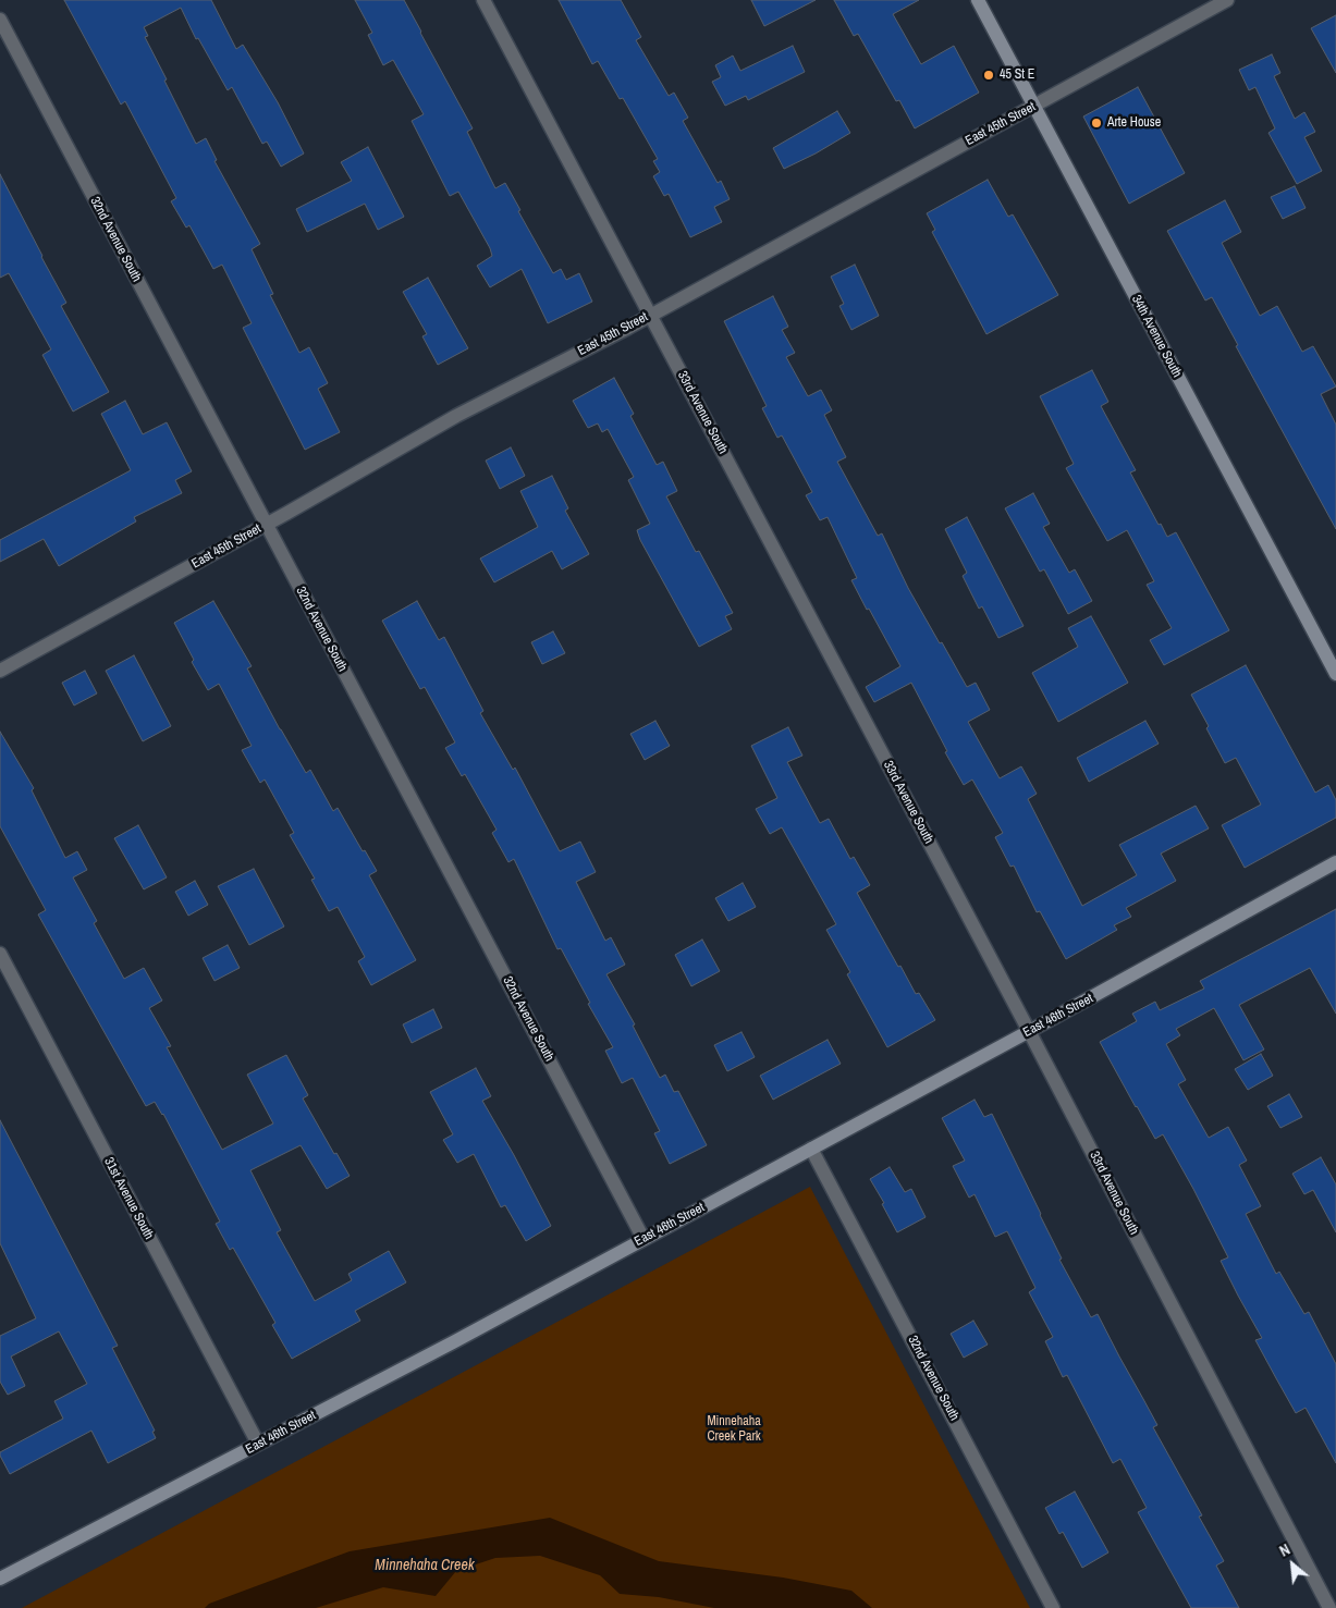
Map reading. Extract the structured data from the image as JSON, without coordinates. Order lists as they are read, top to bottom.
{
  "streets": {
    "street": [
      "East 45th Street",
      "32nd Avenue South",
      "34th Avenue South",
      "33rd Avenue South",
      "East 46th Street",
      "31st Avenue South"
    ]
  },
  "crossings": [
    ["East 45th Street", "32nd Avenue South"],
    ["East 45th Street", "34th Avenue South"],
    ["East 45th Street", "33rd Avenue South"],
    ["32nd Avenue South", "East 46th Street"],
    ["33rd Avenue South", "East 46th Street"],
    ["East 46th Street", "31st Avenue South"]
  ],
  "water": ["Minnehaha Creek"],
  "parks": ["Minnehaha Creek Park"],
  "places": ["45 St E", "Arte House"],
  "north": "top left"
}
